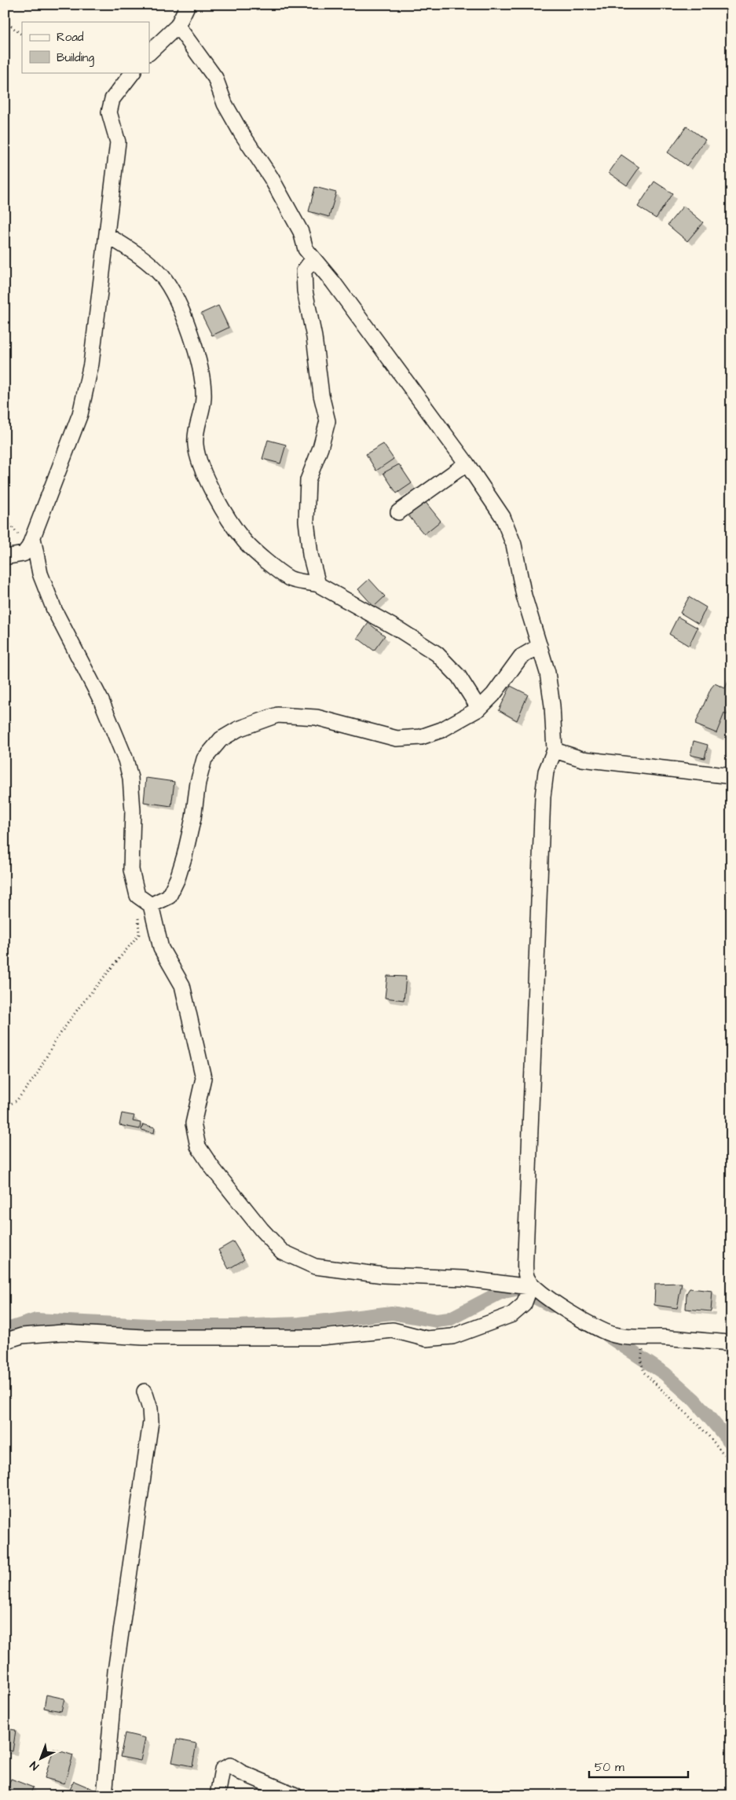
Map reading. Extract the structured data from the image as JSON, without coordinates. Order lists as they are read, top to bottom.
{
  "legend": ["Road", "Building"],
  "scale_bar": "50 m",
  "north": "bottom left"
}
